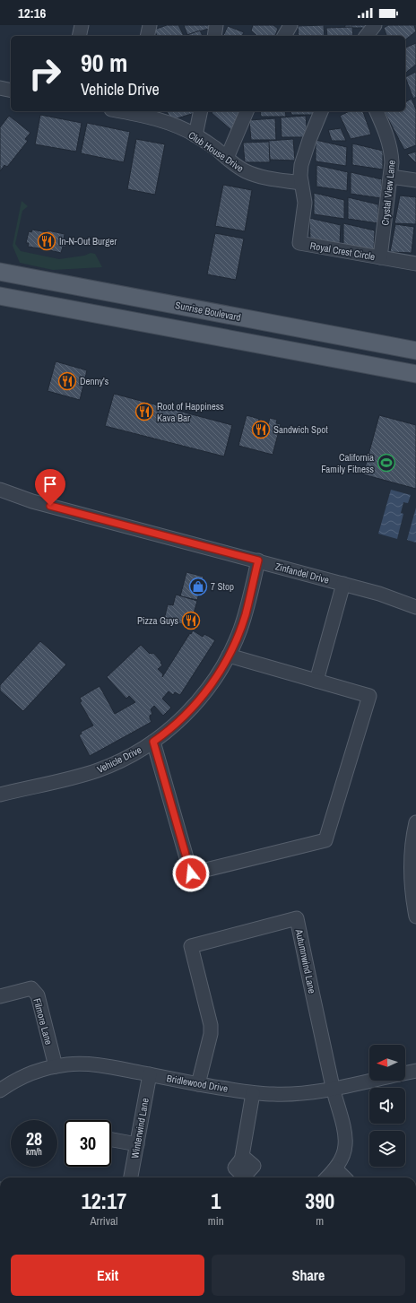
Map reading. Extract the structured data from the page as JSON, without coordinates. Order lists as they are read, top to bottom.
{
  "streets": {
    "main road": ["Sunrise Boulevard"],
    "street": [
      "Club House Drive",
      "Crystal View Lane",
      "Royal Crest Circle",
      "Zinfandel Drive",
      "Vehicle Drive",
      "Autumnwind Lane",
      "Filmore Lane",
      "Bridlewood Drive",
      "Winterwind Lane"
    ]
  },
  "crossings": [
    ["Club House Drive", "Royal Crest Circle"],
    ["Crystal View Lane", "Royal Crest Circle"],
    ["Zinfandel Drive", "Vehicle Drive"],
    ["Autumnwind Lane", "Bridlewood Drive"],
    ["Filmore Lane", "Bridlewood Drive"],
    ["Bridlewood Drive", "Winterwind Lane"]
  ],
  "places": {
    "restaurant": [
      "In-N-Out Burger",
      "Denny's",
      "Root of Happiness Kava Bar",
      "Sandwich Spot",
      "Pizza Guys"
    ],
    "sports": ["California Family Fitness"],
    "shop": ["7 Stop"]
  },
  "north": "left",
  "page": {
    "status": "12:16",
    "turn": ["90 m", "Vehicle Drive"],
    "speed": "28 km/h",
    "limit": "30",
    "eta": [
      "12:17",
      "Arrival",
      "1",
      "min",
      "390",
      "m"
    ],
    "buttons": ["Exit", "Share"]
  }
}
